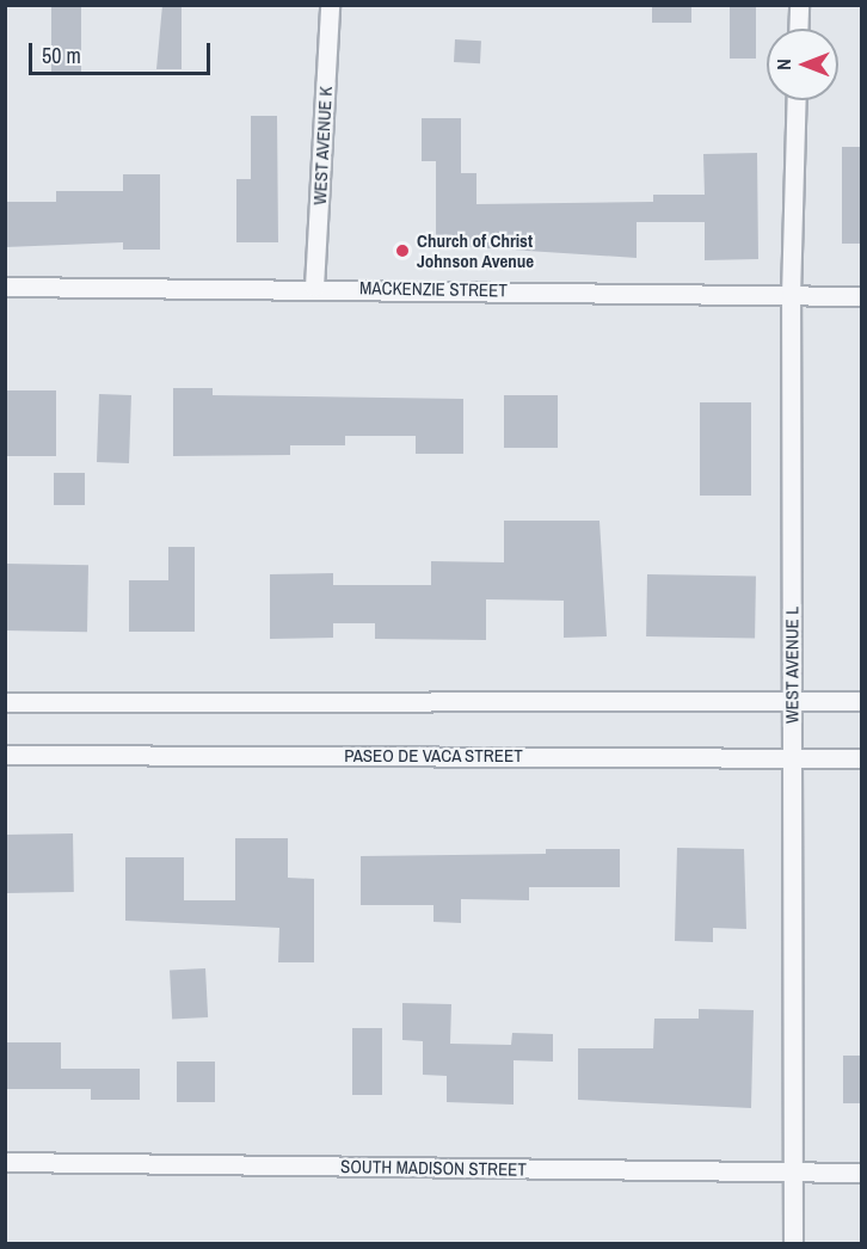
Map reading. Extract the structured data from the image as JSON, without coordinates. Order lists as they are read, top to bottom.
{
  "streets": {
    "street": [
      "WEST AVENUE K",
      "MACKENZIE STREET",
      "WEST AVENUE L",
      "PASEO DE VACA STREET",
      "SOUTH MADISON STREET"
    ]
  },
  "crossings": [
    ["WEST AVENUE K", "MACKENZIE STREET"],
    ["MACKENZIE STREET", "WEST AVENUE L"],
    ["WEST AVENUE L", "PASEO DE VACA STREET"],
    ["WEST AVENUE L", "SOUTH MADISON STREET"]
  ],
  "places": ["Church of Christ Johnson Avenue"],
  "scale_bar": "50 m",
  "north": "left"
}
